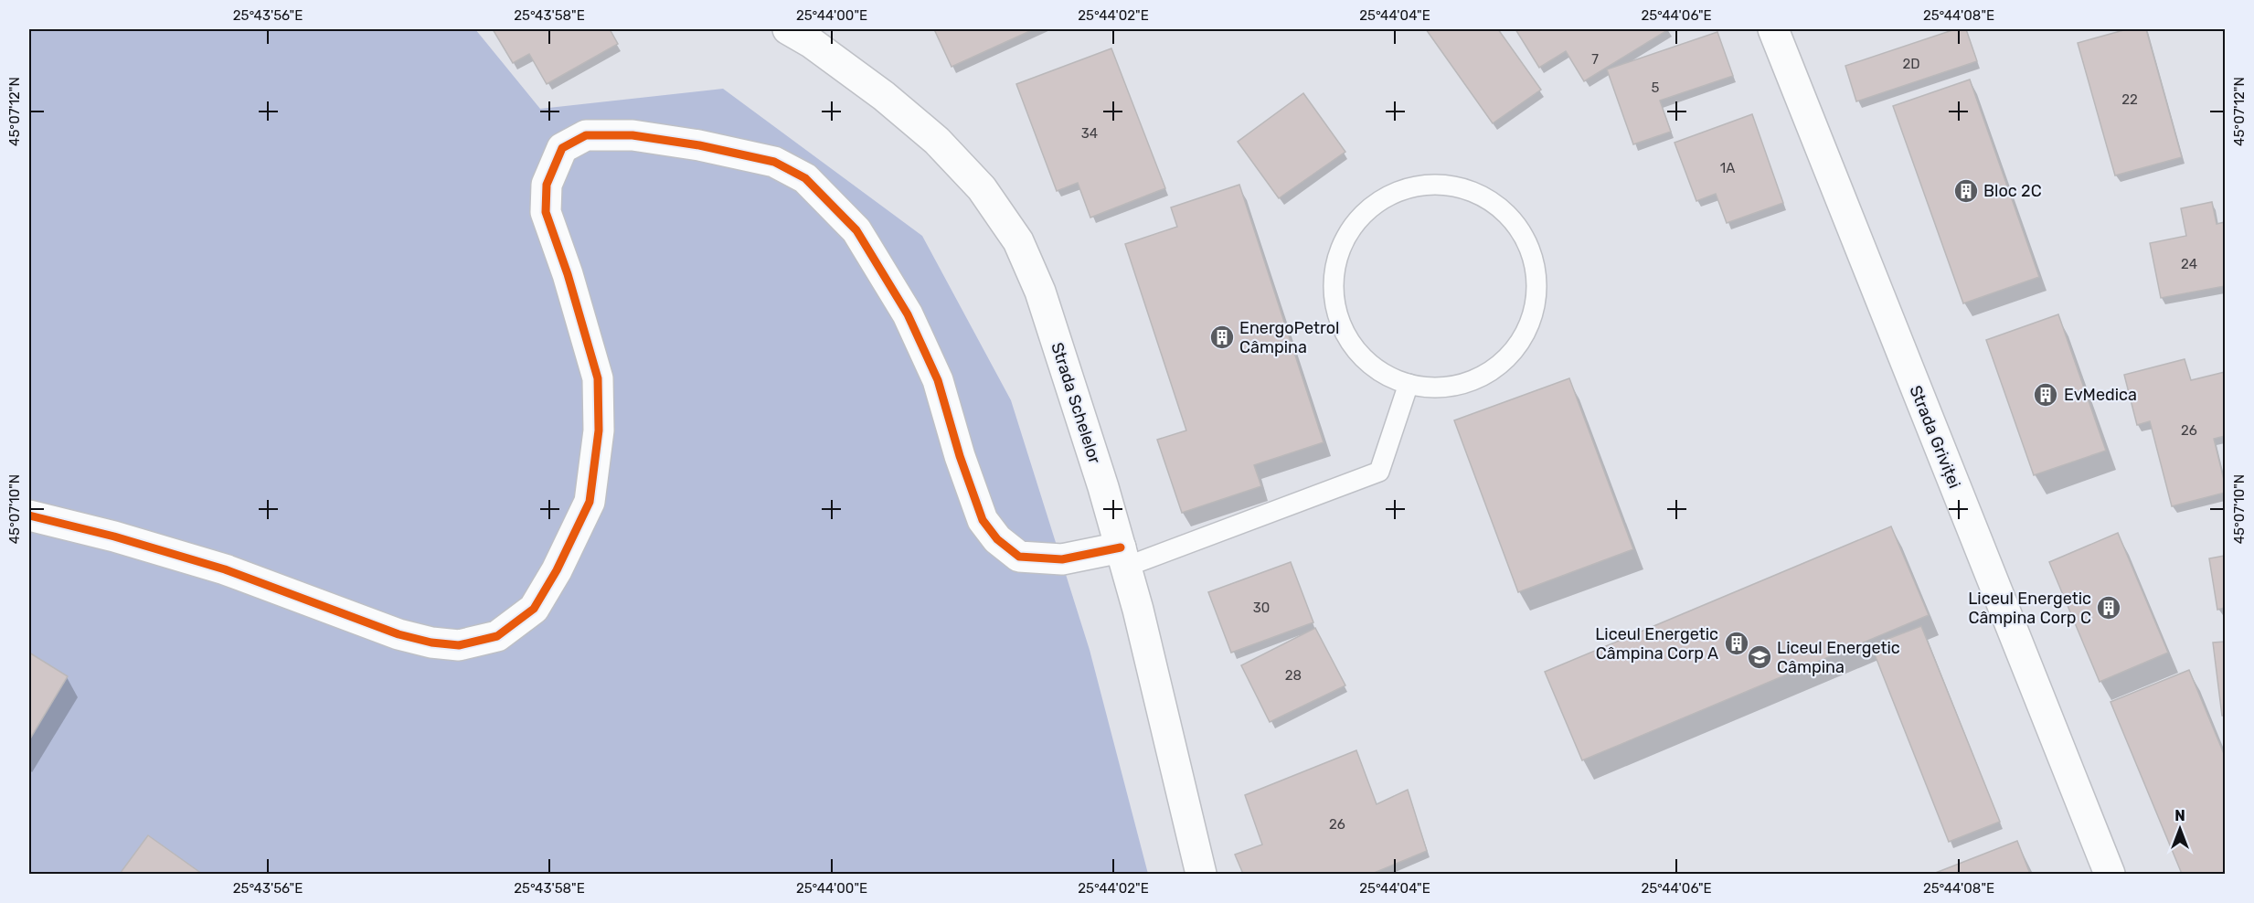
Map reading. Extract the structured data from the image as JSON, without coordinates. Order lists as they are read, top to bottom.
{
  "streets": {
    "main road": ["Strada Schelelor", "Strada Griviței"]
  },
  "places": {
    "building": [
      "Bloc 2C",
      "EnergoPetrol Câmpina",
      "EvMedica",
      "Liceul Energetic Câmpina Corp C",
      "Liceul Energetic Câmpina Corp A"
    ],
    "school or university": ["Liceul Energetic Câmpina"]
  },
  "house_numbers": [
    "7",
    "2D",
    "5",
    "22",
    "34",
    "1A",
    "24",
    "26",
    "30",
    "28",
    "26"
  ],
  "north": "top",
  "coordinates": [
    "25°43'56\"E",
    "25°43'58\"E",
    "25°44'00\"E",
    "25°44'02\"E",
    "25°44'04\"E",
    "25°44'06\"E",
    "25°44'08\"E",
    "45°07'12\"N",
    "45°07'10\"N"
  ]
}
